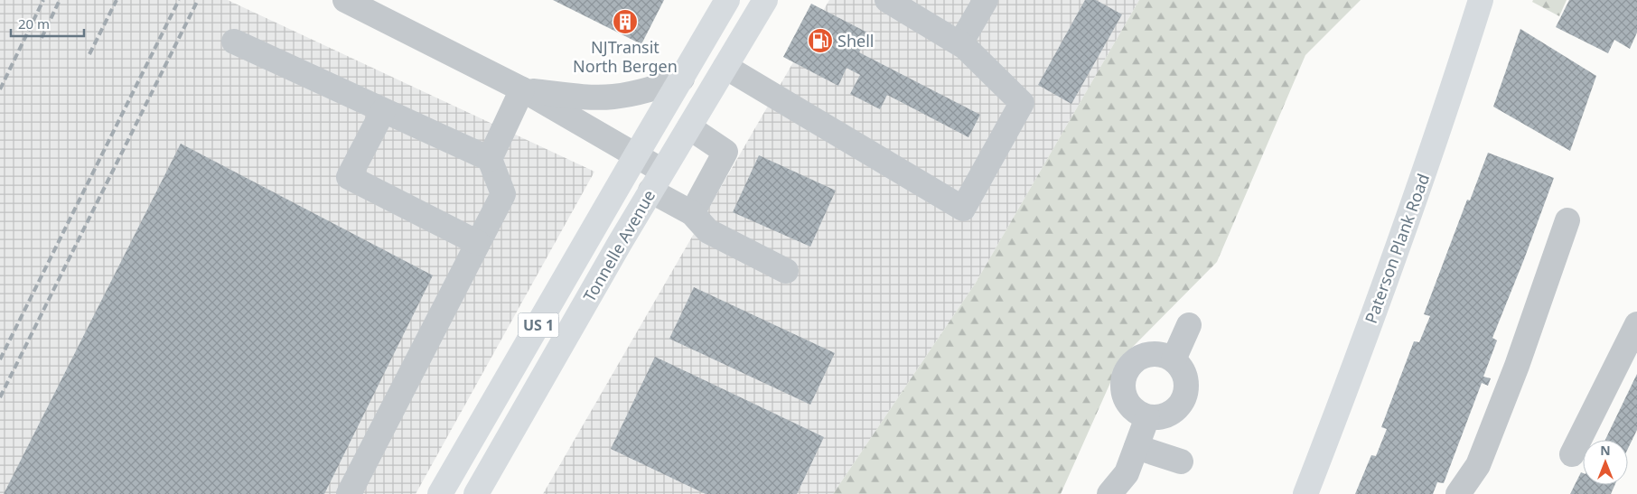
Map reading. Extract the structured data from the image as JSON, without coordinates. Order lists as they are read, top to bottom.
{
  "streets": {
    "main road": ["Tonnelle Avenue", "Paterson Plank Road", "US 1"]
  },
  "places": {
    "building": ["NJTransit North Bergen"],
    "fuel station": ["Shell"]
  },
  "scale_bar": "20 m",
  "north": "top"
}
